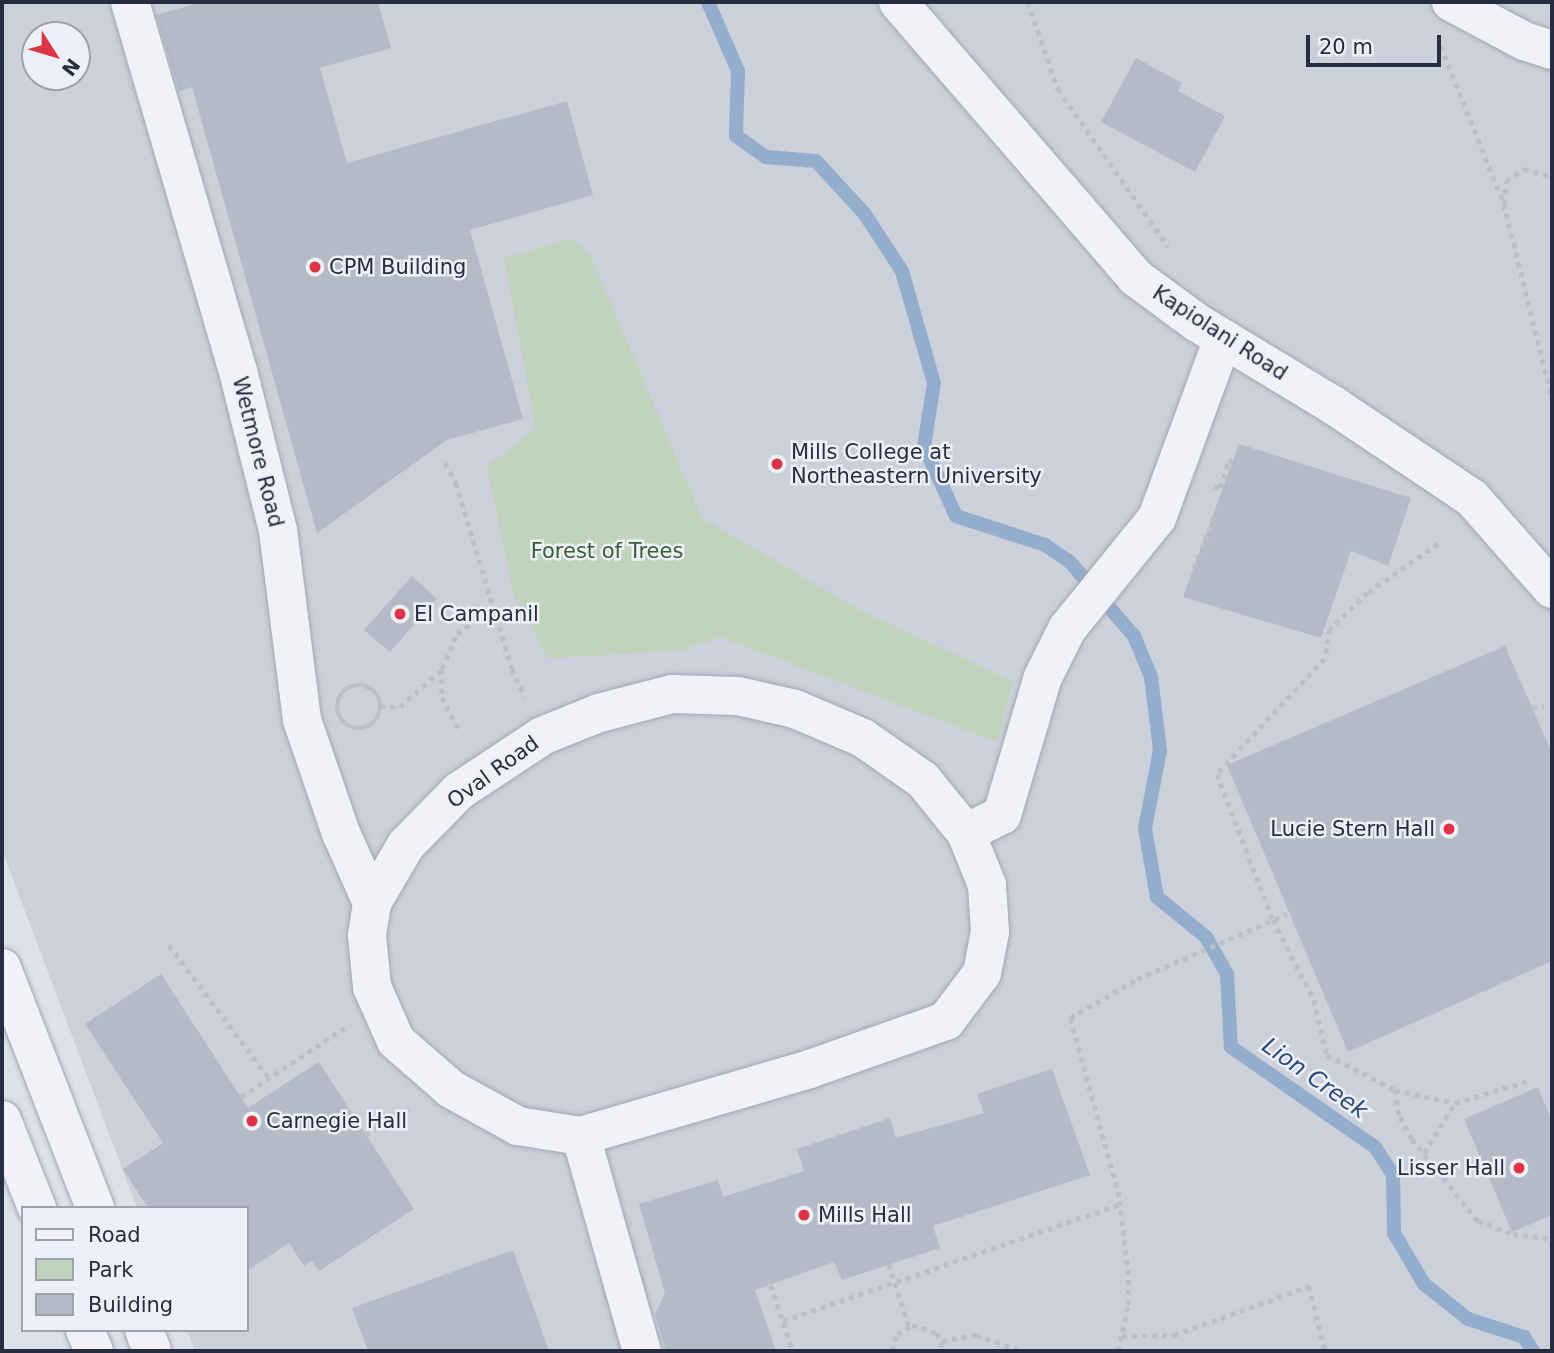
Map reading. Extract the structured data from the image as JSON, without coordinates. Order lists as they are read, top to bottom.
{
  "streets": {
    "street": ["Kapiolani Road", "Wetmore Road", "Oval Road"]
  },
  "crossings": [
    ["Wetmore Road", "Oval Road"]
  ],
  "water": ["Lion Creek"],
  "parks": ["Forest of Trees"],
  "places": [
    "CPM Building",
    "Mills College at Northeastern University",
    "El Campanil",
    "Lucie Stern Hall",
    "Carnegie Hall",
    "Lisser Hall",
    "Mills Hall"
  ],
  "legend": ["Road", "Park", "Building"],
  "scale_bar": "20 m",
  "north": "bottom right"
}
